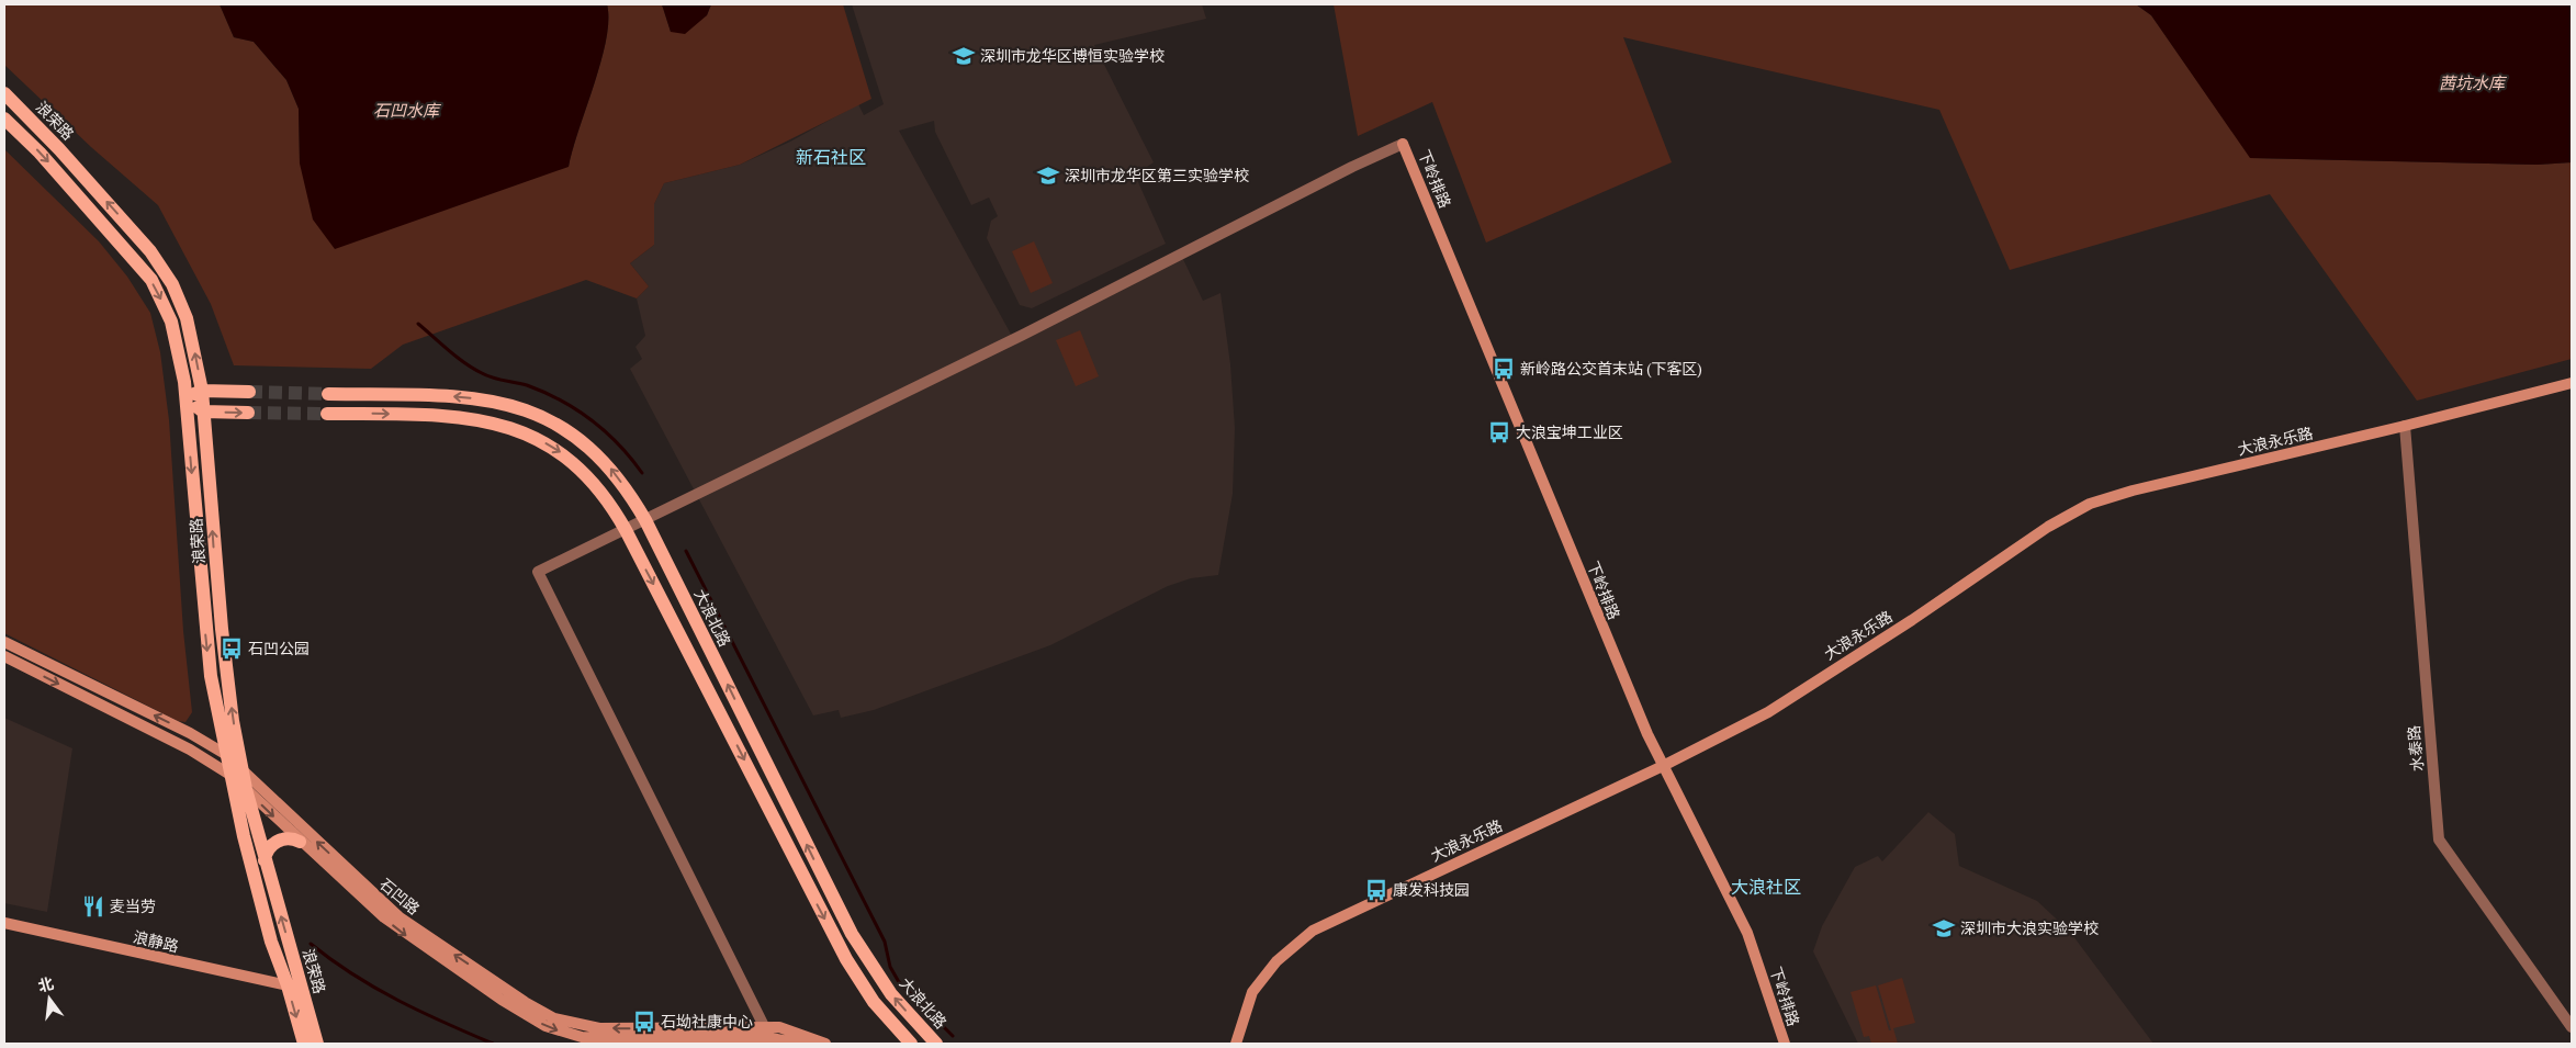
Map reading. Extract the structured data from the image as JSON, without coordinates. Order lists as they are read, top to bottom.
{
  "streets": {
    "main road": ["浪荣路", "大浪北路"],
    "street": [
      "下岭排路",
      "大浪永乐路",
      "水泰路",
      "石凹路",
      "浪静路"
    ]
  },
  "crossings": [
    ["浪荣路", "石凹路"],
    ["浪荣路", "浪静路"],
    ["下岭排路", "大浪永乐路"],
    ["下岭排路", "大浪北路"],
    ["大浪永乐路", "水泰路"]
  ],
  "districts": ["新石社区", "大浪社区"],
  "water": ["茜坑水库", "石凹水库"],
  "places": {
    "school or university": ["深圳市龙华区博恒实验学校", "深圳市龙华区第三实验学校", "深圳市大浪实验学校"],
    "bus stop": [
      "新岭路公交首末站 (下客区)",
      "大浪宝坤工业区",
      "石凹公园",
      "康发科技园",
      "石坳社康中心"
    ],
    "restaurant": ["麦当劳"]
  },
  "north": "top"
}
